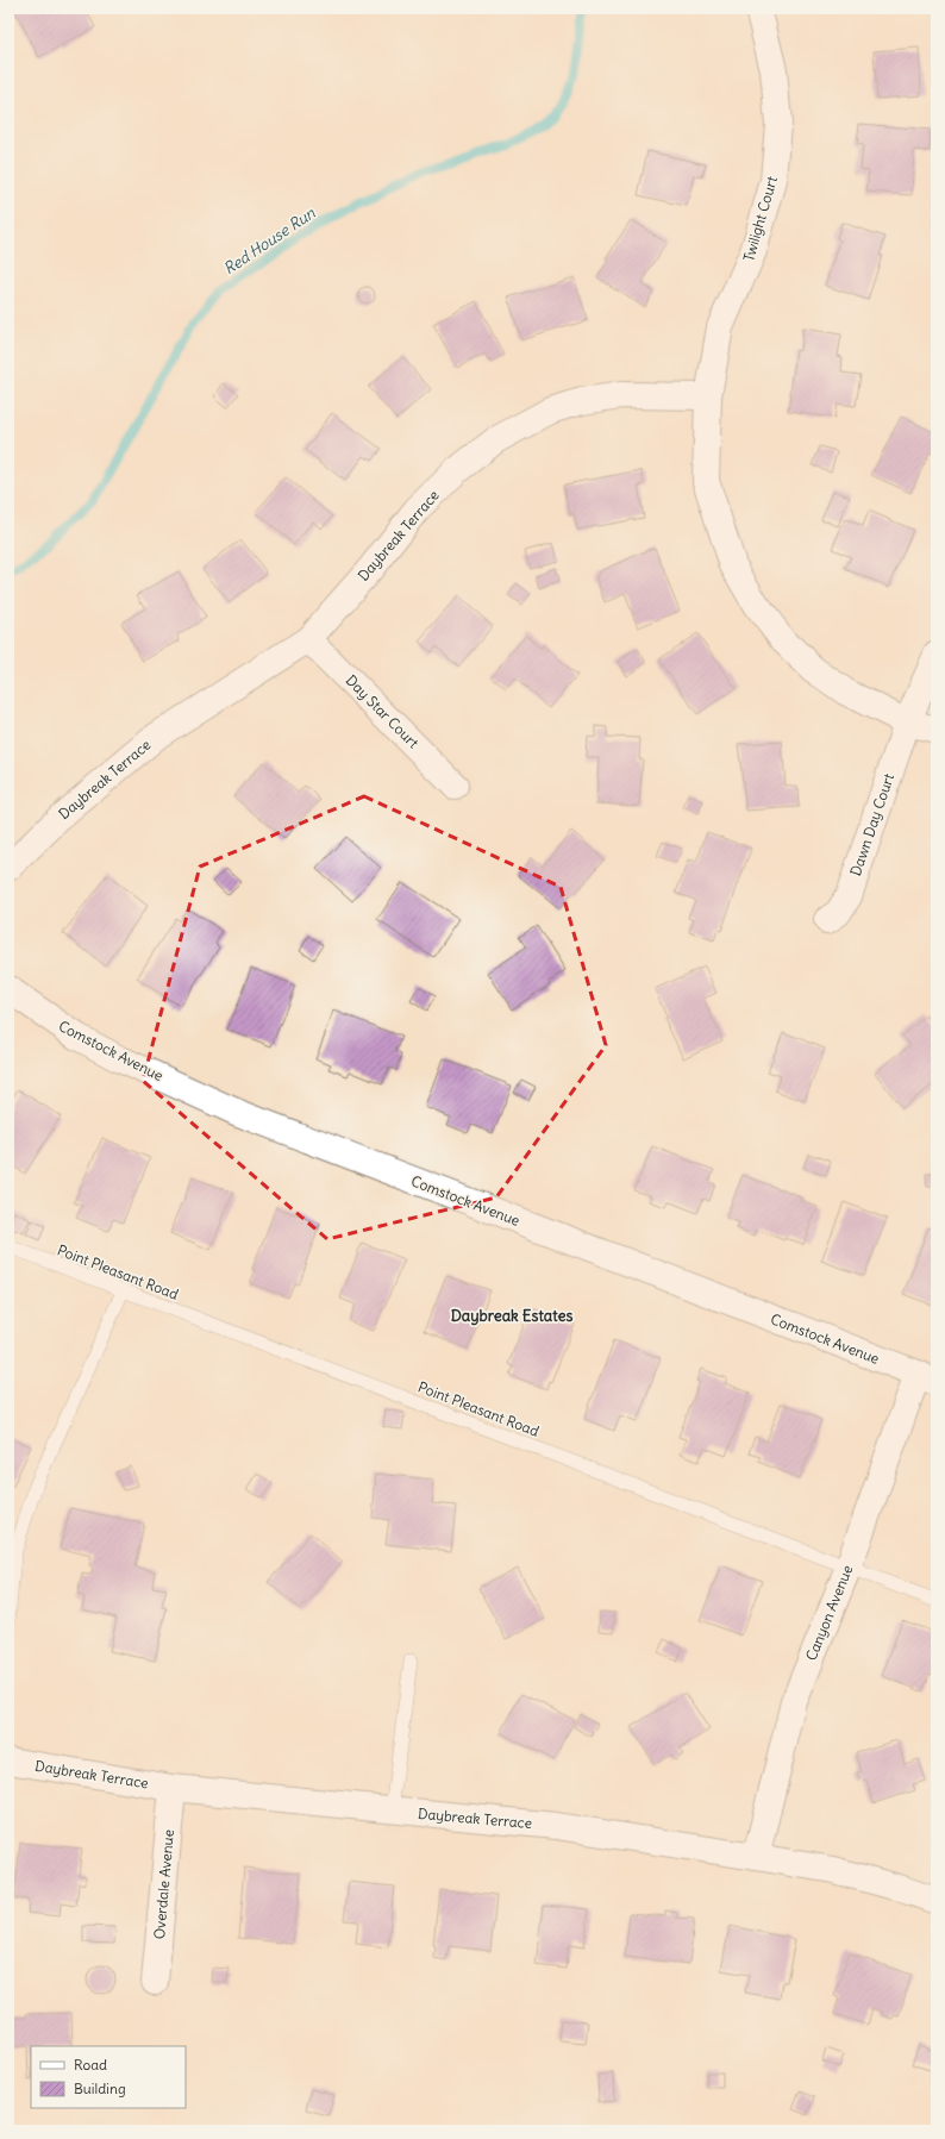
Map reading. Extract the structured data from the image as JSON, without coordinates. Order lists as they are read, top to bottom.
{
  "streets": {
    "street": [
      "Twilight Court",
      "Daybreak Terrace",
      "Day Star Court",
      "Dawn Day Court",
      "Comstock Avenue",
      "Canyon Avenue",
      "Overdale Avenue"
    ],
    "lane": ["Point Pleasant Road"]
  },
  "crossings": [
    ["Twilight Court", "Daybreak Terrace"],
    ["Daybreak Terrace", "Day Star Court"],
    ["Daybreak Terrace", "Canyon Avenue"],
    ["Daybreak Terrace", "Overdale Avenue"],
    ["Comstock Avenue", "Canyon Avenue"],
    ["Point Pleasant Road", "Canyon Avenue"]
  ],
  "districts": ["Daybreak Estates"],
  "water": ["Red House Run"],
  "legend": ["Road", "Building"]
}
